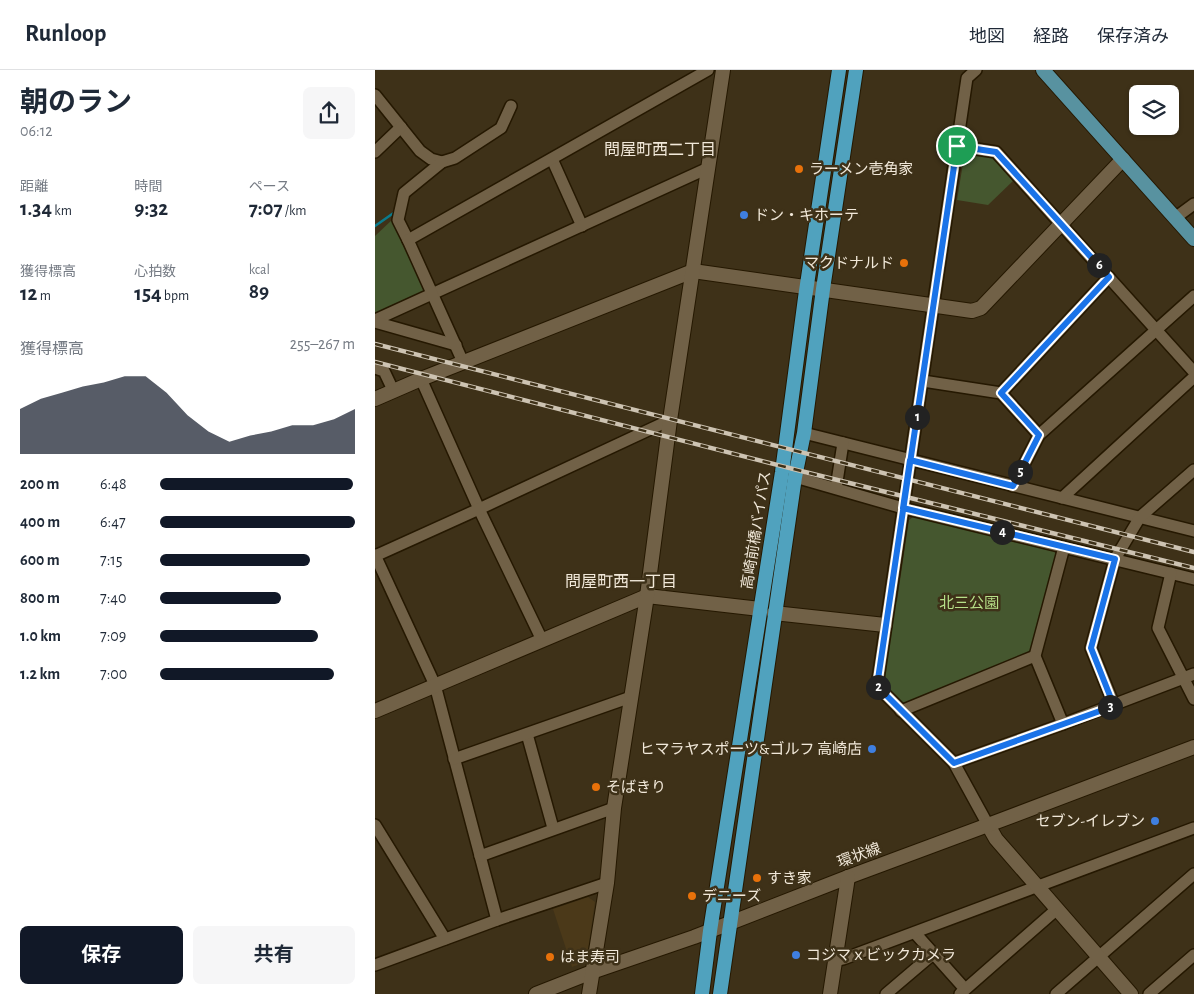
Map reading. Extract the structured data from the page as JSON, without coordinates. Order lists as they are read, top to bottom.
{
  "streets": {
    "highway": ["高崎前橋バイパス"],
    "street": ["環状線"]
  },
  "crossings": [
    ["高崎前橋バイパス", "環状線"]
  ],
  "districts": ["問屋町西二丁目", "問屋町西一丁目"],
  "parks": ["北三公園"],
  "places": [
    "ラーメン壱角家",
    "ドン・キホーテ",
    "マクドナルド",
    "ヒマラヤスポーツ&ゴルフ 高崎店",
    "そばきり",
    "セブン-イレブン",
    "すき家",
    "デニーズ",
    "コジマｘビックカメラ",
    "はま寿司"
  ],
  "page": {
    "header": "Runloop",
    "nav": ["地図", "経路", "保存済み"],
    "heading": ["朝のラン", "06:12"],
    "stats": [
      ["距離", "1.34 km"],
      ["時間", "9:32"],
      ["ペース", "7:07 /km"],
      ["獲得標高", "12 m"],
      ["心拍数", "154 bpm"],
      ["kcal", "89"]
    ],
    "pins": [
      "6",
      "1",
      "5",
      "4",
      "2",
      "3"
    ],
    "chart": ["獲得標高", "255–267 m"],
    "list": [
      {
        "name": "200 m",
        "note": "6:48"
      },
      {
        "name": "400 m",
        "note": "6:47"
      },
      {
        "name": "600 m",
        "note": "7:15"
      },
      {
        "name": "800 m",
        "note": "7:40"
      },
      {
        "name": "1.0 km",
        "note": "7:09"
      },
      {
        "name": "1.2 km",
        "note": "7:00"
      }
    ],
    "buttons": ["保存", "共有"]
  }
}
